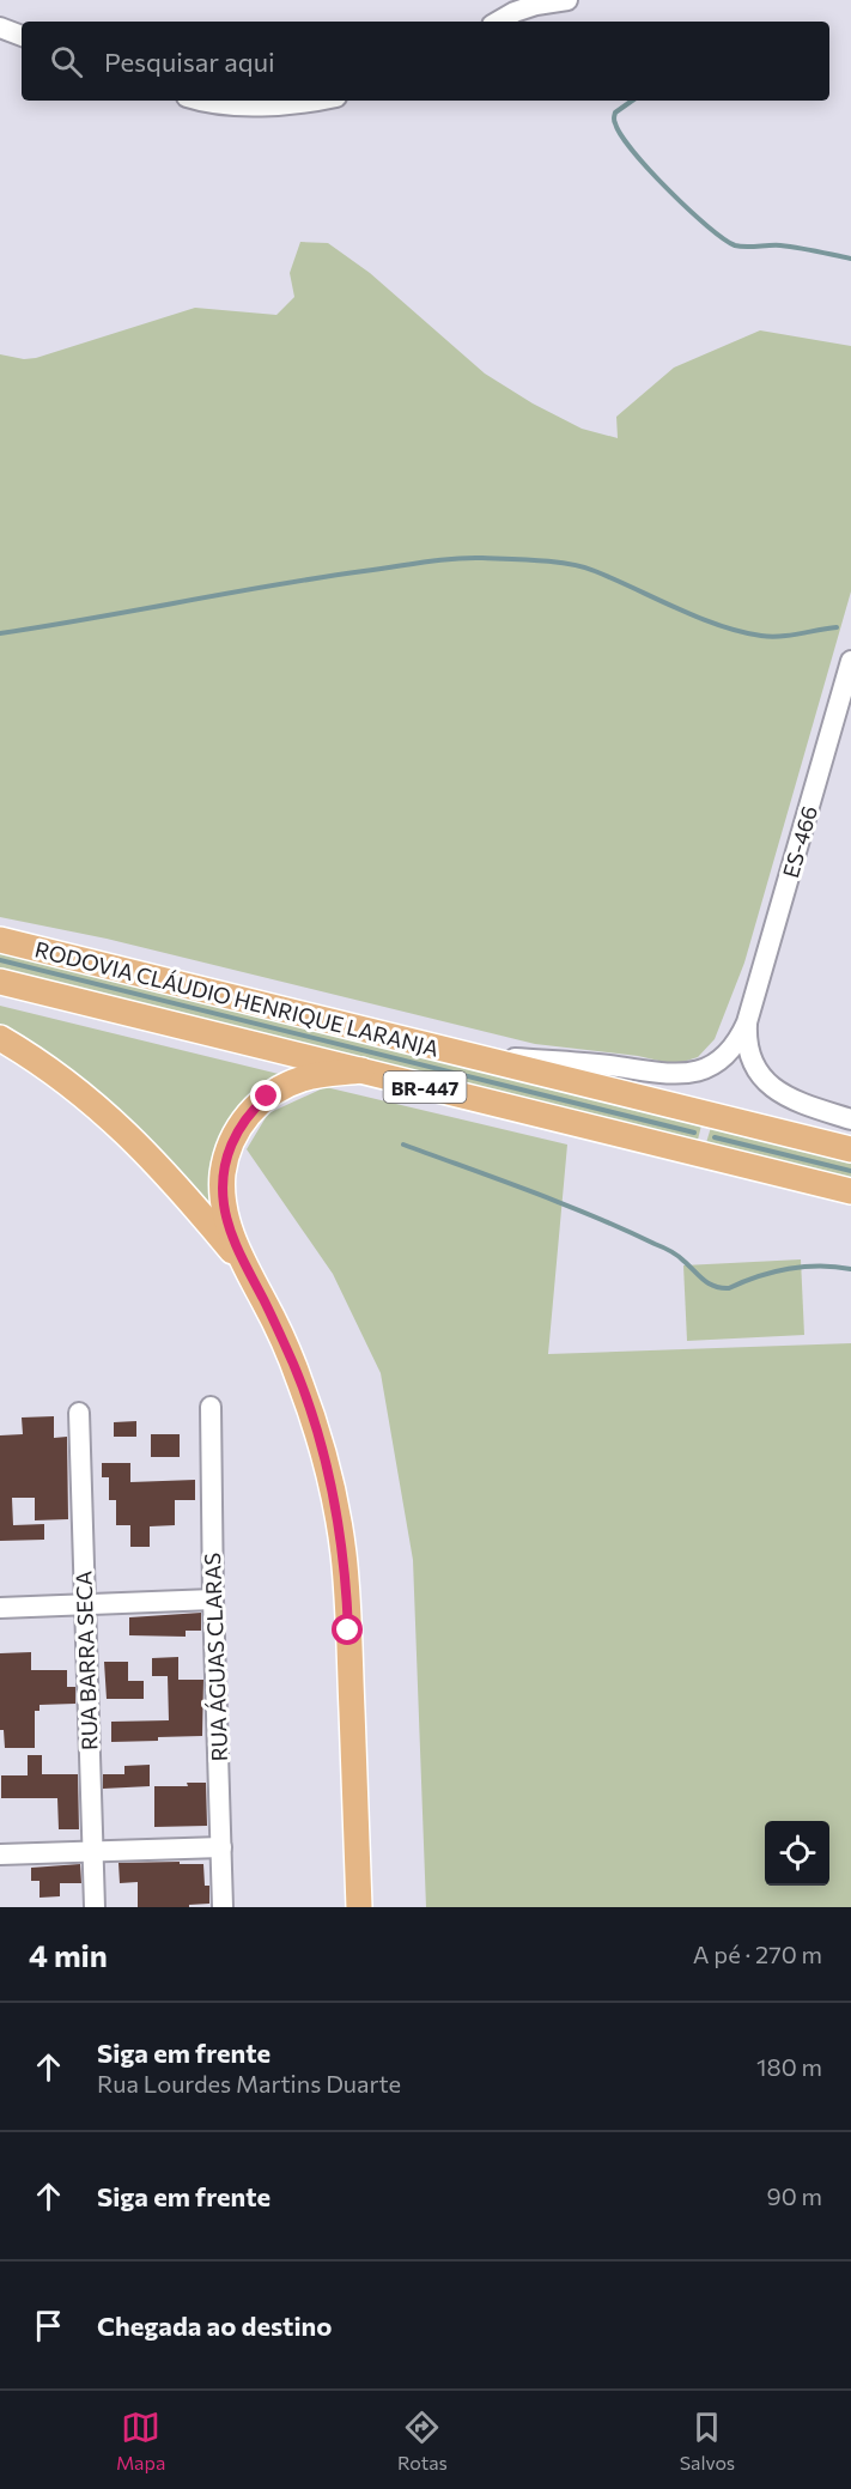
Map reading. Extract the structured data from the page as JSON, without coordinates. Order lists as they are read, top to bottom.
{
  "streets": {
    "main road": ["RODOVIA CLÁUDIO HENRIQUE LARANJA", "BR-447"],
    "street": ["ES-466", "RUA ÁGUAS CLARAS", "RUA BARRA SECA"]
  },
  "crossings": [
    ["ES-466", "RODOVIA CLÁUDIO HENRIQUE LARANJA"]
  ],
  "page": {
    "search": "Pesquisar aqui",
    "heading": ["4 min", "A pé · 270 m"],
    "list": [
      ["Siga em frente", "Rua Lourdes Martins Duarte", "180 m"],
      ["Siga em frente", "90 m"],
      "Chegada ao destino"
    ],
    "nav": ["Mapa", "Rotas", "Salvos"]
  }
}
